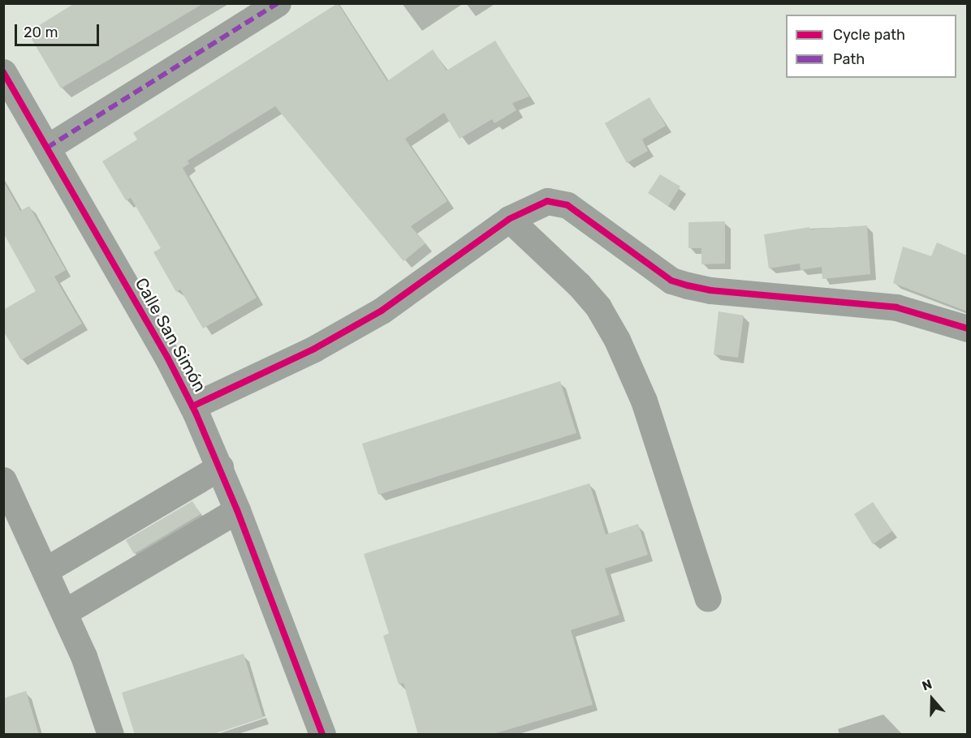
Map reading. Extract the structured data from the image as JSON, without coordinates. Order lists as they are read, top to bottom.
{
  "streets": {
    "street": ["Calle San Simón"]
  },
  "legend": ["Cycle path", "Path"],
  "scale_bar": "20 m",
  "north": "top"
}
